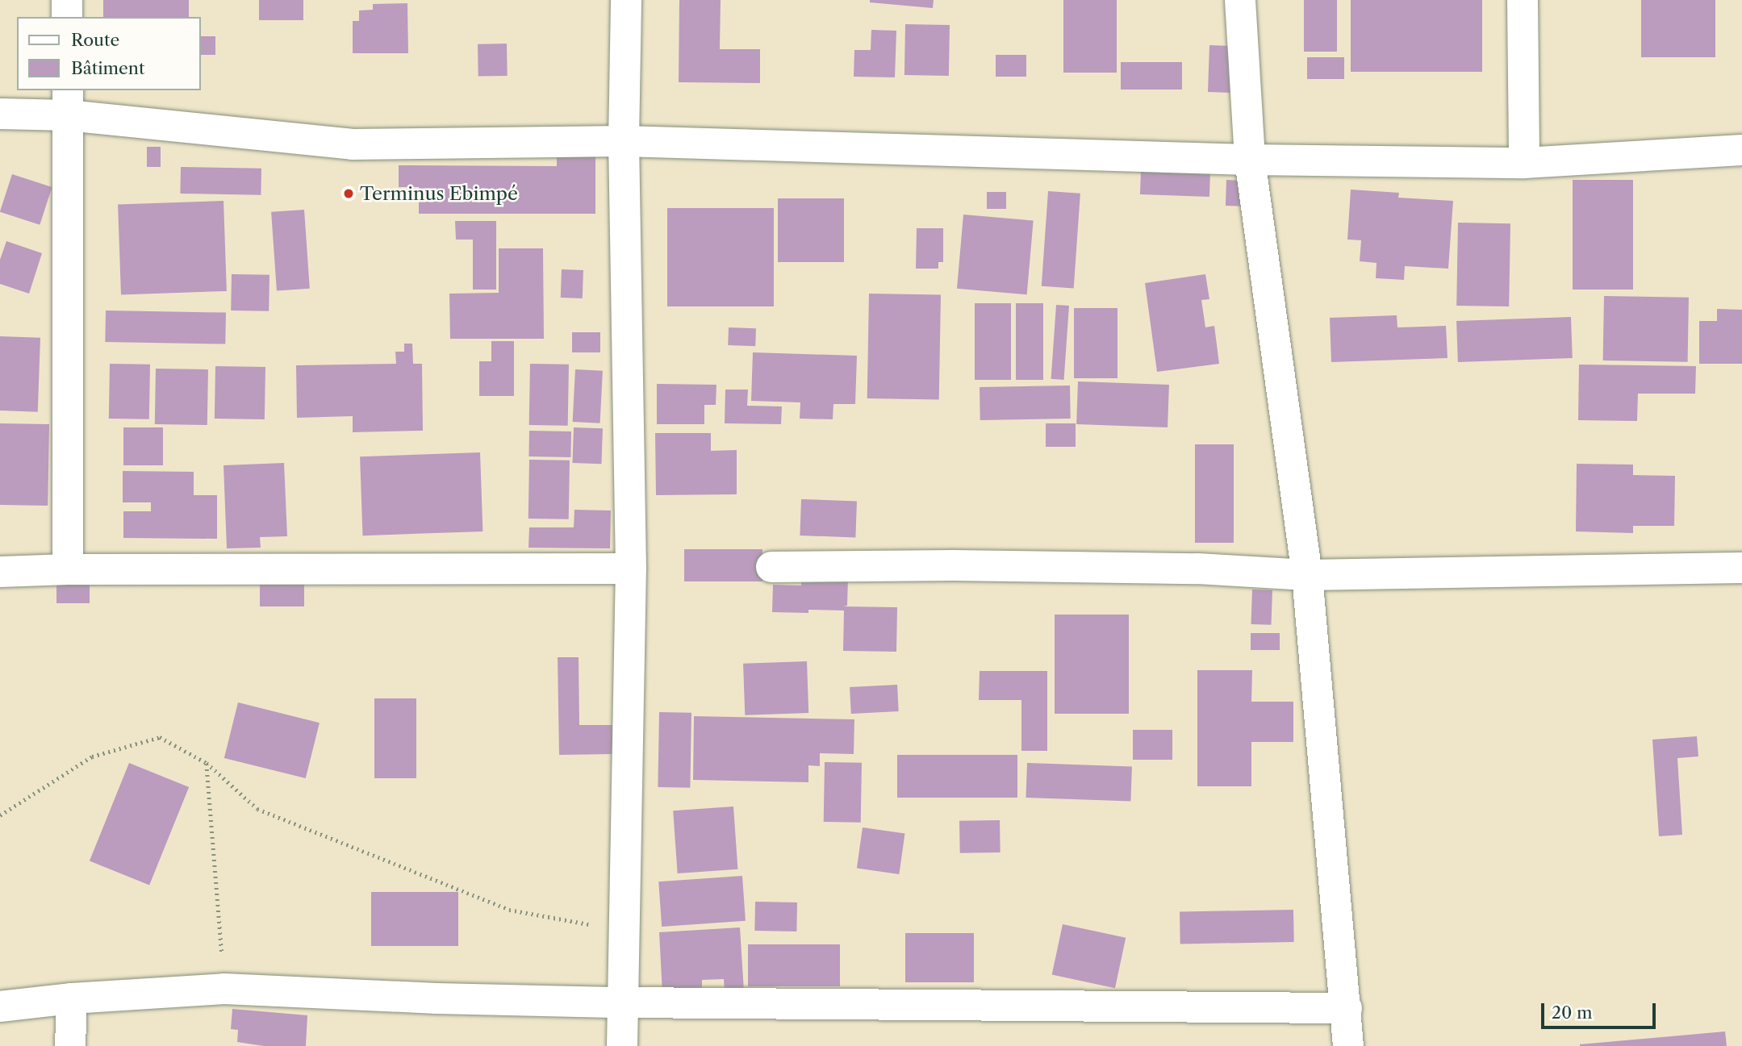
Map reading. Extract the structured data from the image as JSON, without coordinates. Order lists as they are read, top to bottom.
{
  "places": ["Terminus Ebimpé"],
  "legend": ["Route", "Bâtiment"],
  "scale_bar": "20 m"
}
